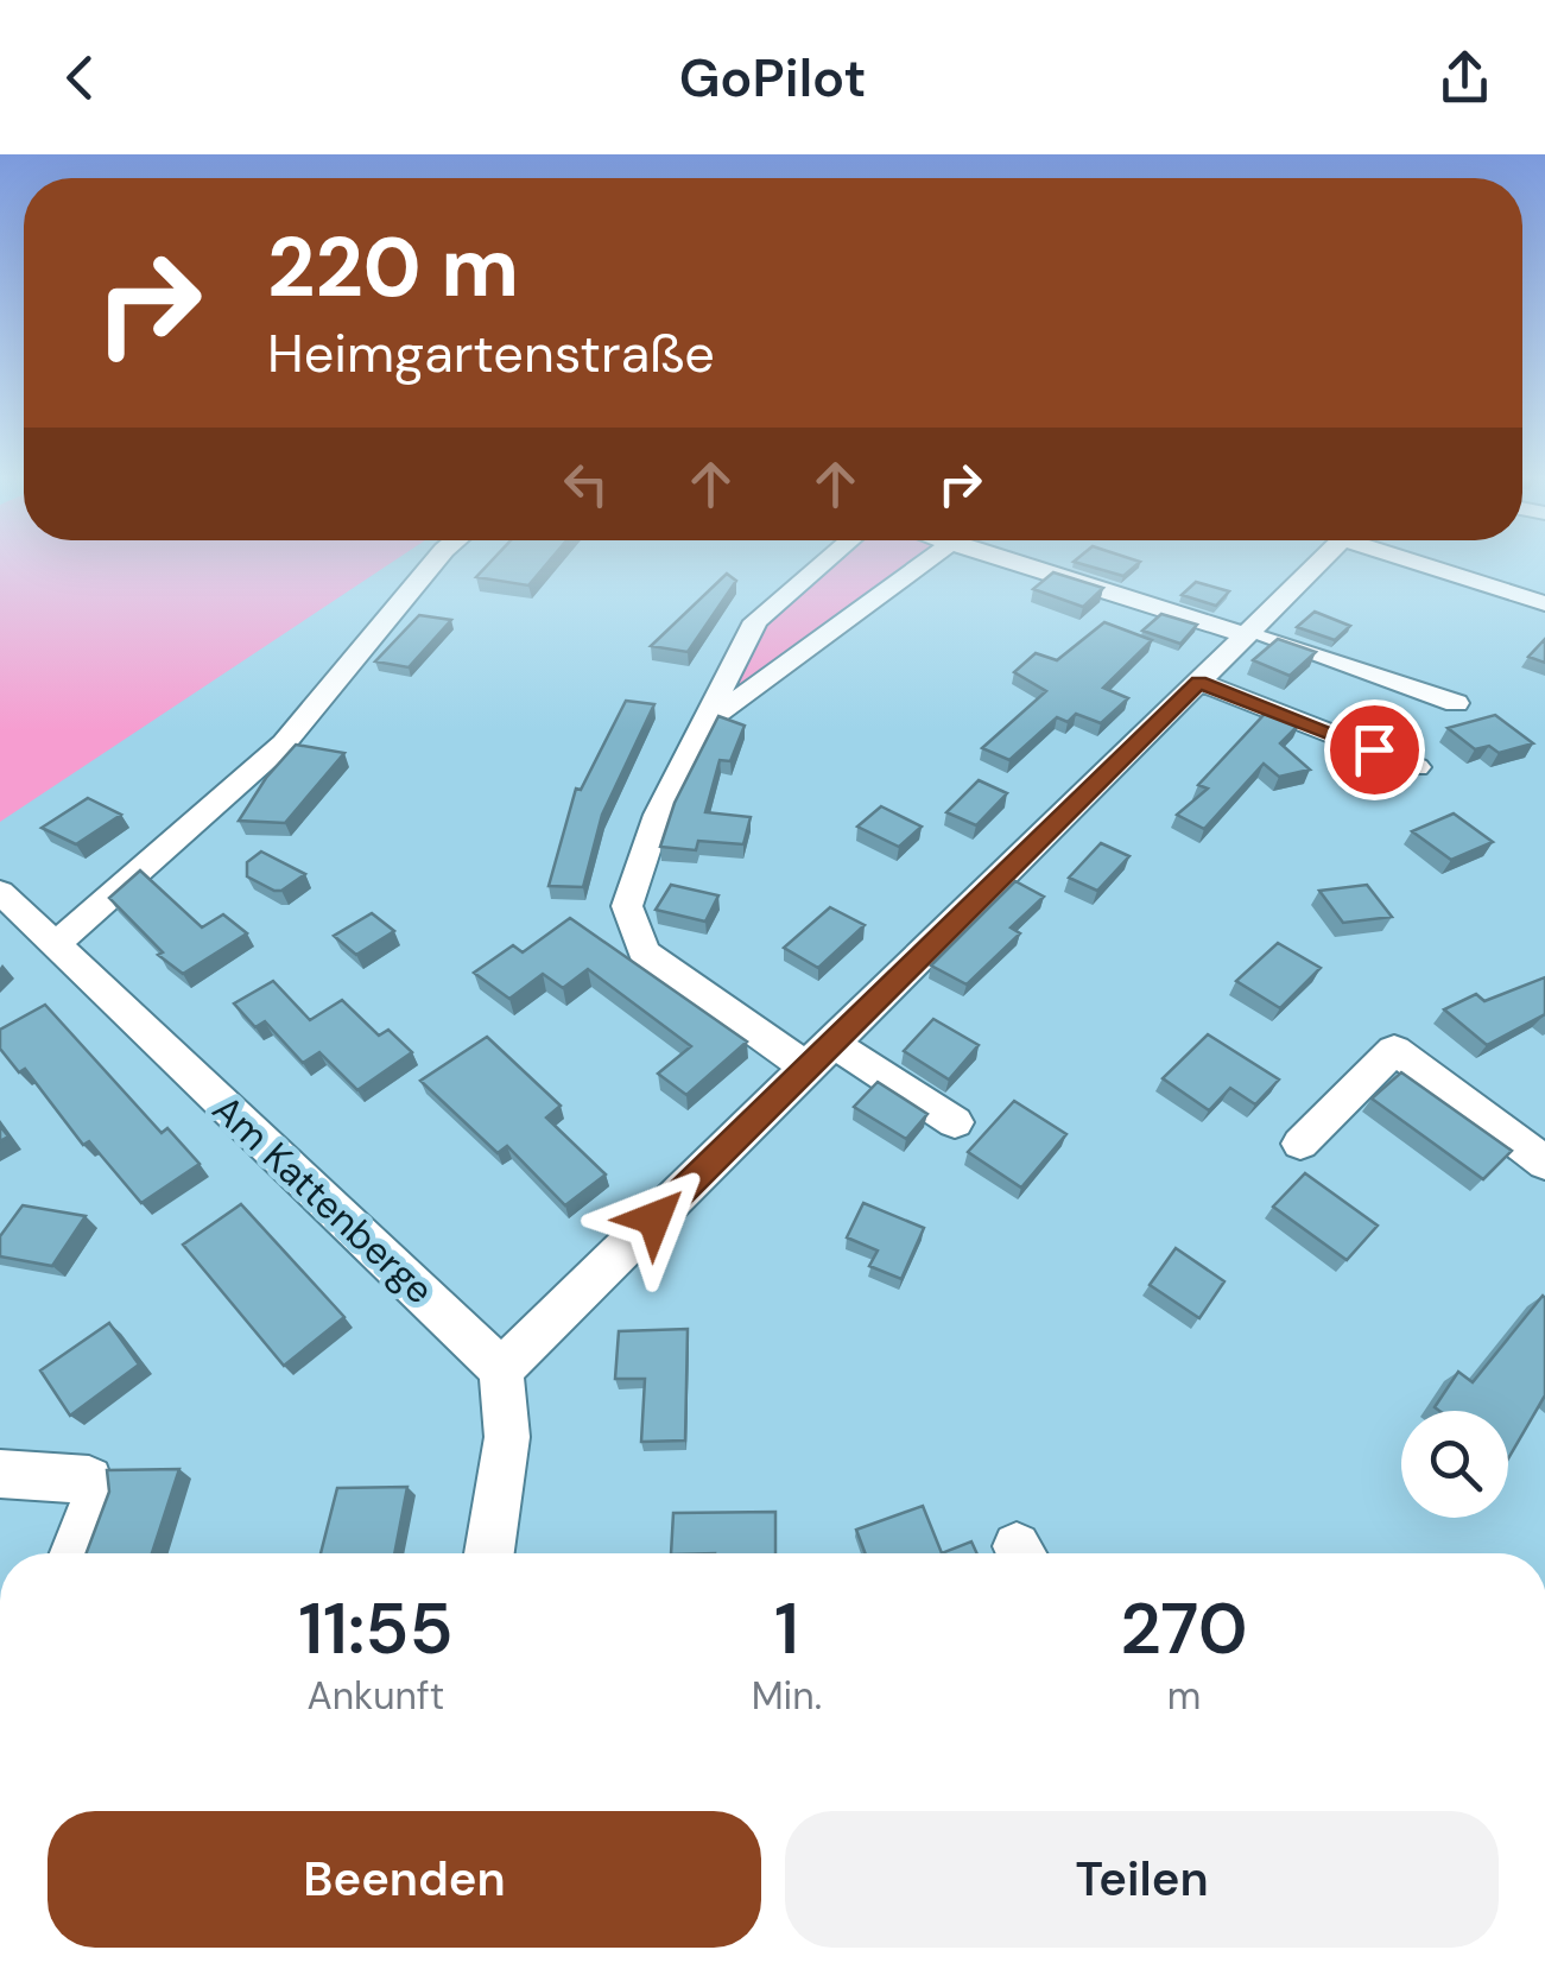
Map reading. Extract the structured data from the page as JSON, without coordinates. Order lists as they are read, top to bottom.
{
  "streets": {
    "street": ["Am Kattenberge"]
  },
  "page": {
    "header": "GoPilot",
    "turn": ["220 m", "Heimgartenstraße"],
    "eta": [
      "11:55",
      "Ankunft",
      "1",
      "Min.",
      "270",
      "m"
    ],
    "buttons": ["Beenden", "Teilen"]
  }
}
